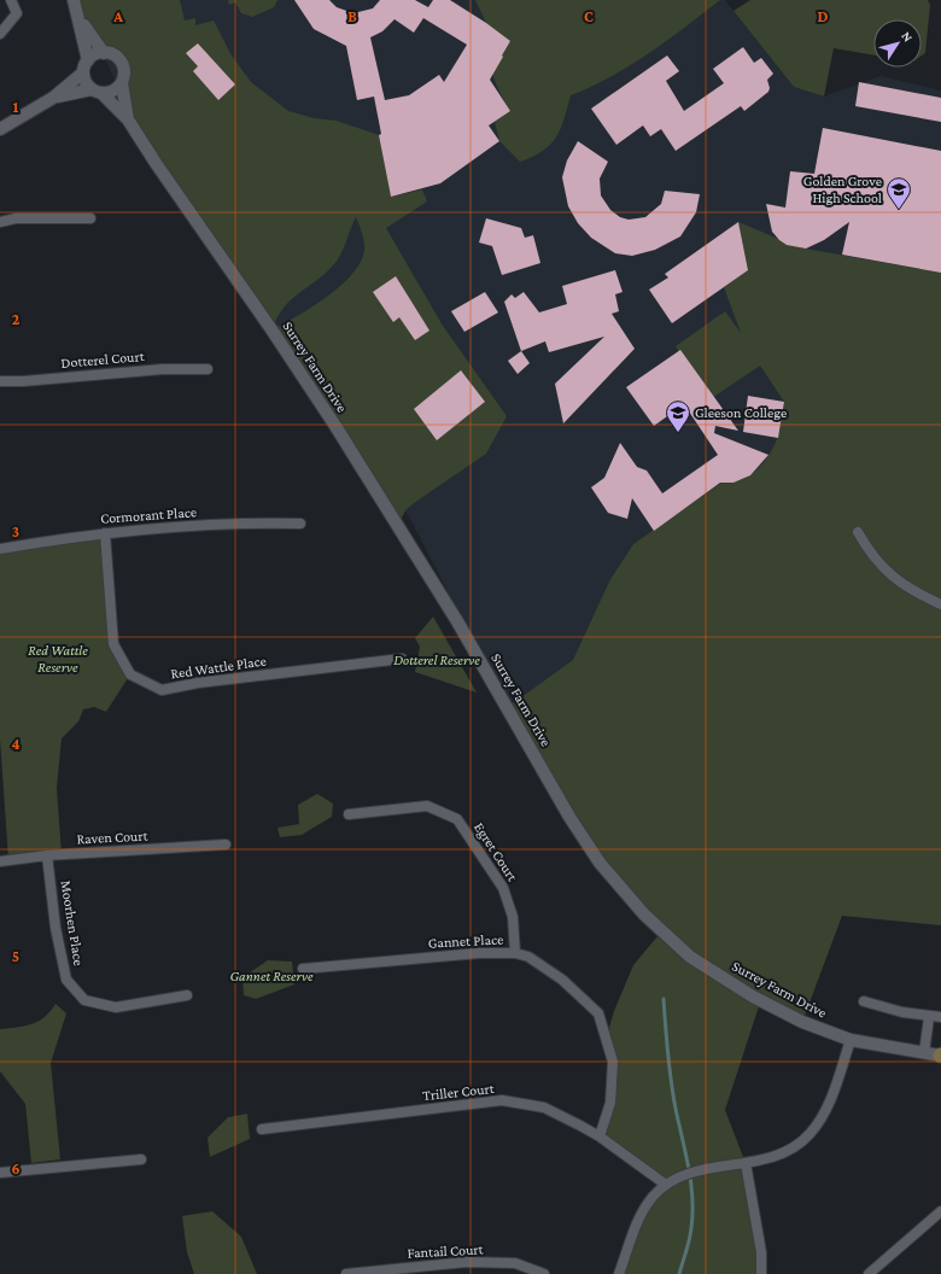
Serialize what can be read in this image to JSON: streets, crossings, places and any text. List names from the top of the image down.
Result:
{
  "streets": {
    "street": [
      "Dotterel Court",
      "Surrey Farm Drive",
      "Cormorant Place",
      "Red Wattle Place",
      "Raven Court",
      "Egret Court",
      "Moorhen Place",
      "Gannet Place",
      "Triller Court",
      "Fantail Court"
    ]
  },
  "crossings": [
    ["Cormorant Place", "Red Wattle Place"],
    ["Raven Court", "Moorhen Place"],
    ["Egret Court", "Gannet Place"],
    ["Gannet Place", "Triller Court"]
  ],
  "parks": ["Red Wattle Reserve", "Dotterel Reserve", "Gannet Reserve"],
  "places": {
    "school or university": ["Golden Grove High School", "Gleeson College"]
  },
  "north": "top right",
  "grid": {
    "columns": [
      "A",
      "B",
      "C",
      "D"
    ],
    "rows": [
      "1",
      "2",
      "3",
      "4",
      "5",
      "6"
    ]
  }
}
